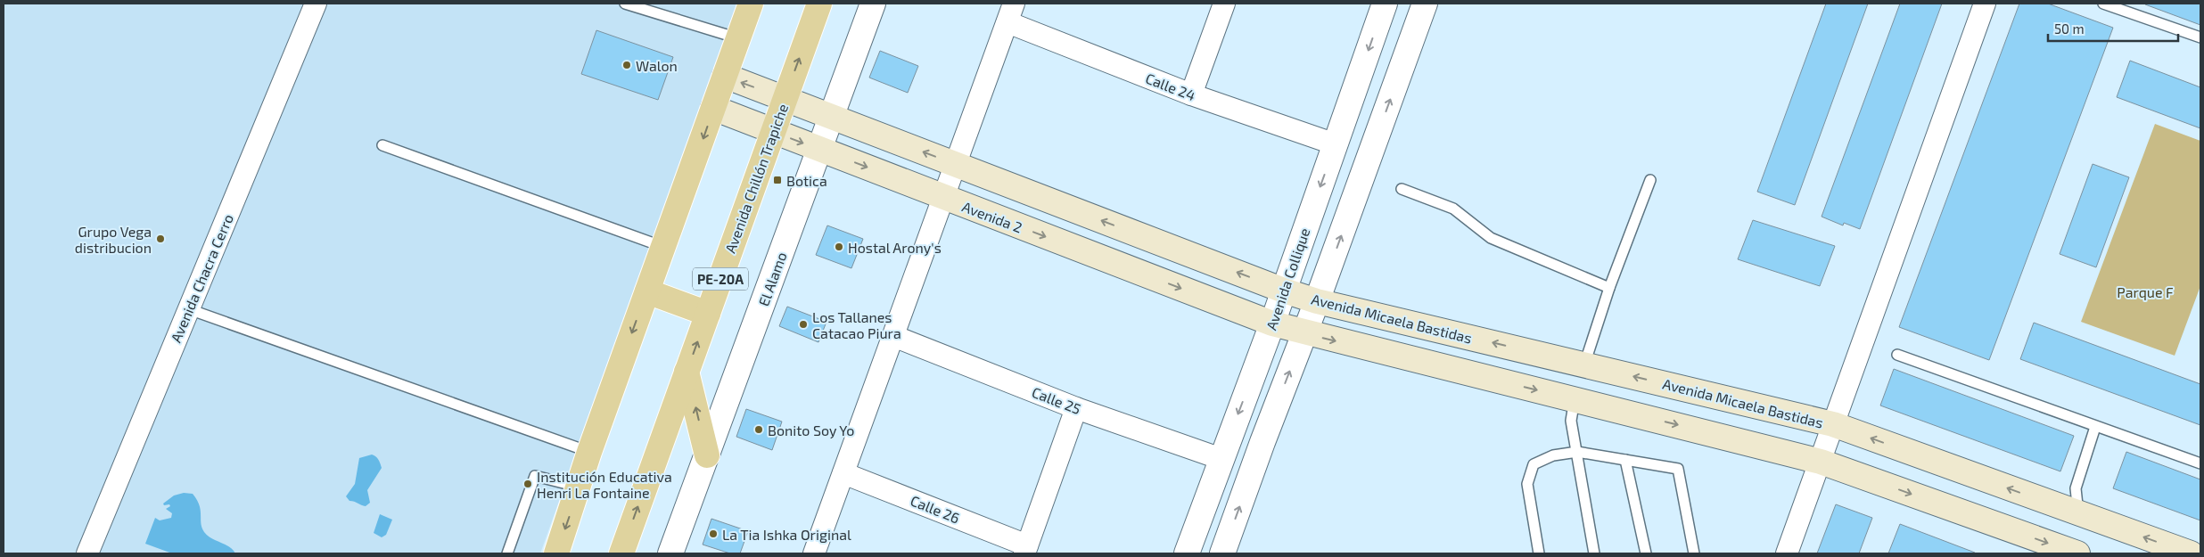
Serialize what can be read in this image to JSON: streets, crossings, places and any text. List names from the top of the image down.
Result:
{
  "streets": {
    "main road": [
      "Avenida Chillón Trapiche",
      "Avenida 2",
      "PE-20A",
      "Avenida Micaela Bastidas"
    ],
    "street": [
      "Calle 24",
      "Avenida Chacra Cerro",
      "El Alamo",
      "Avenida Collique",
      "Calle 25",
      "Calle 26"
    ]
  },
  "crossings": [
    ["Calle 24", "Avenida Collique"],
    ["Avenida Chillón Trapiche", "Avenida 2"],
    ["Avenida 2", "El Alamo"],
    ["Avenida 2", "Avenida Collique"],
    ["Avenida Collique", "Avenida Micaela Bastidas"],
    ["Avenida Collique", "Calle 25"]
  ],
  "parks": ["Parque F"],
  "places": {
    "other": [
      "Walon",
      "Grupo Vega distribucion",
      "Hostal Arony's",
      "Los Tallanes Catacao Piura",
      "Bonito Soy Yo",
      "Institución Educativa Henri La Fontaine",
      "La Tia Ishka Original"
    ],
    "transit": ["Botica"]
  },
  "scale_bar": "50 m"
}
